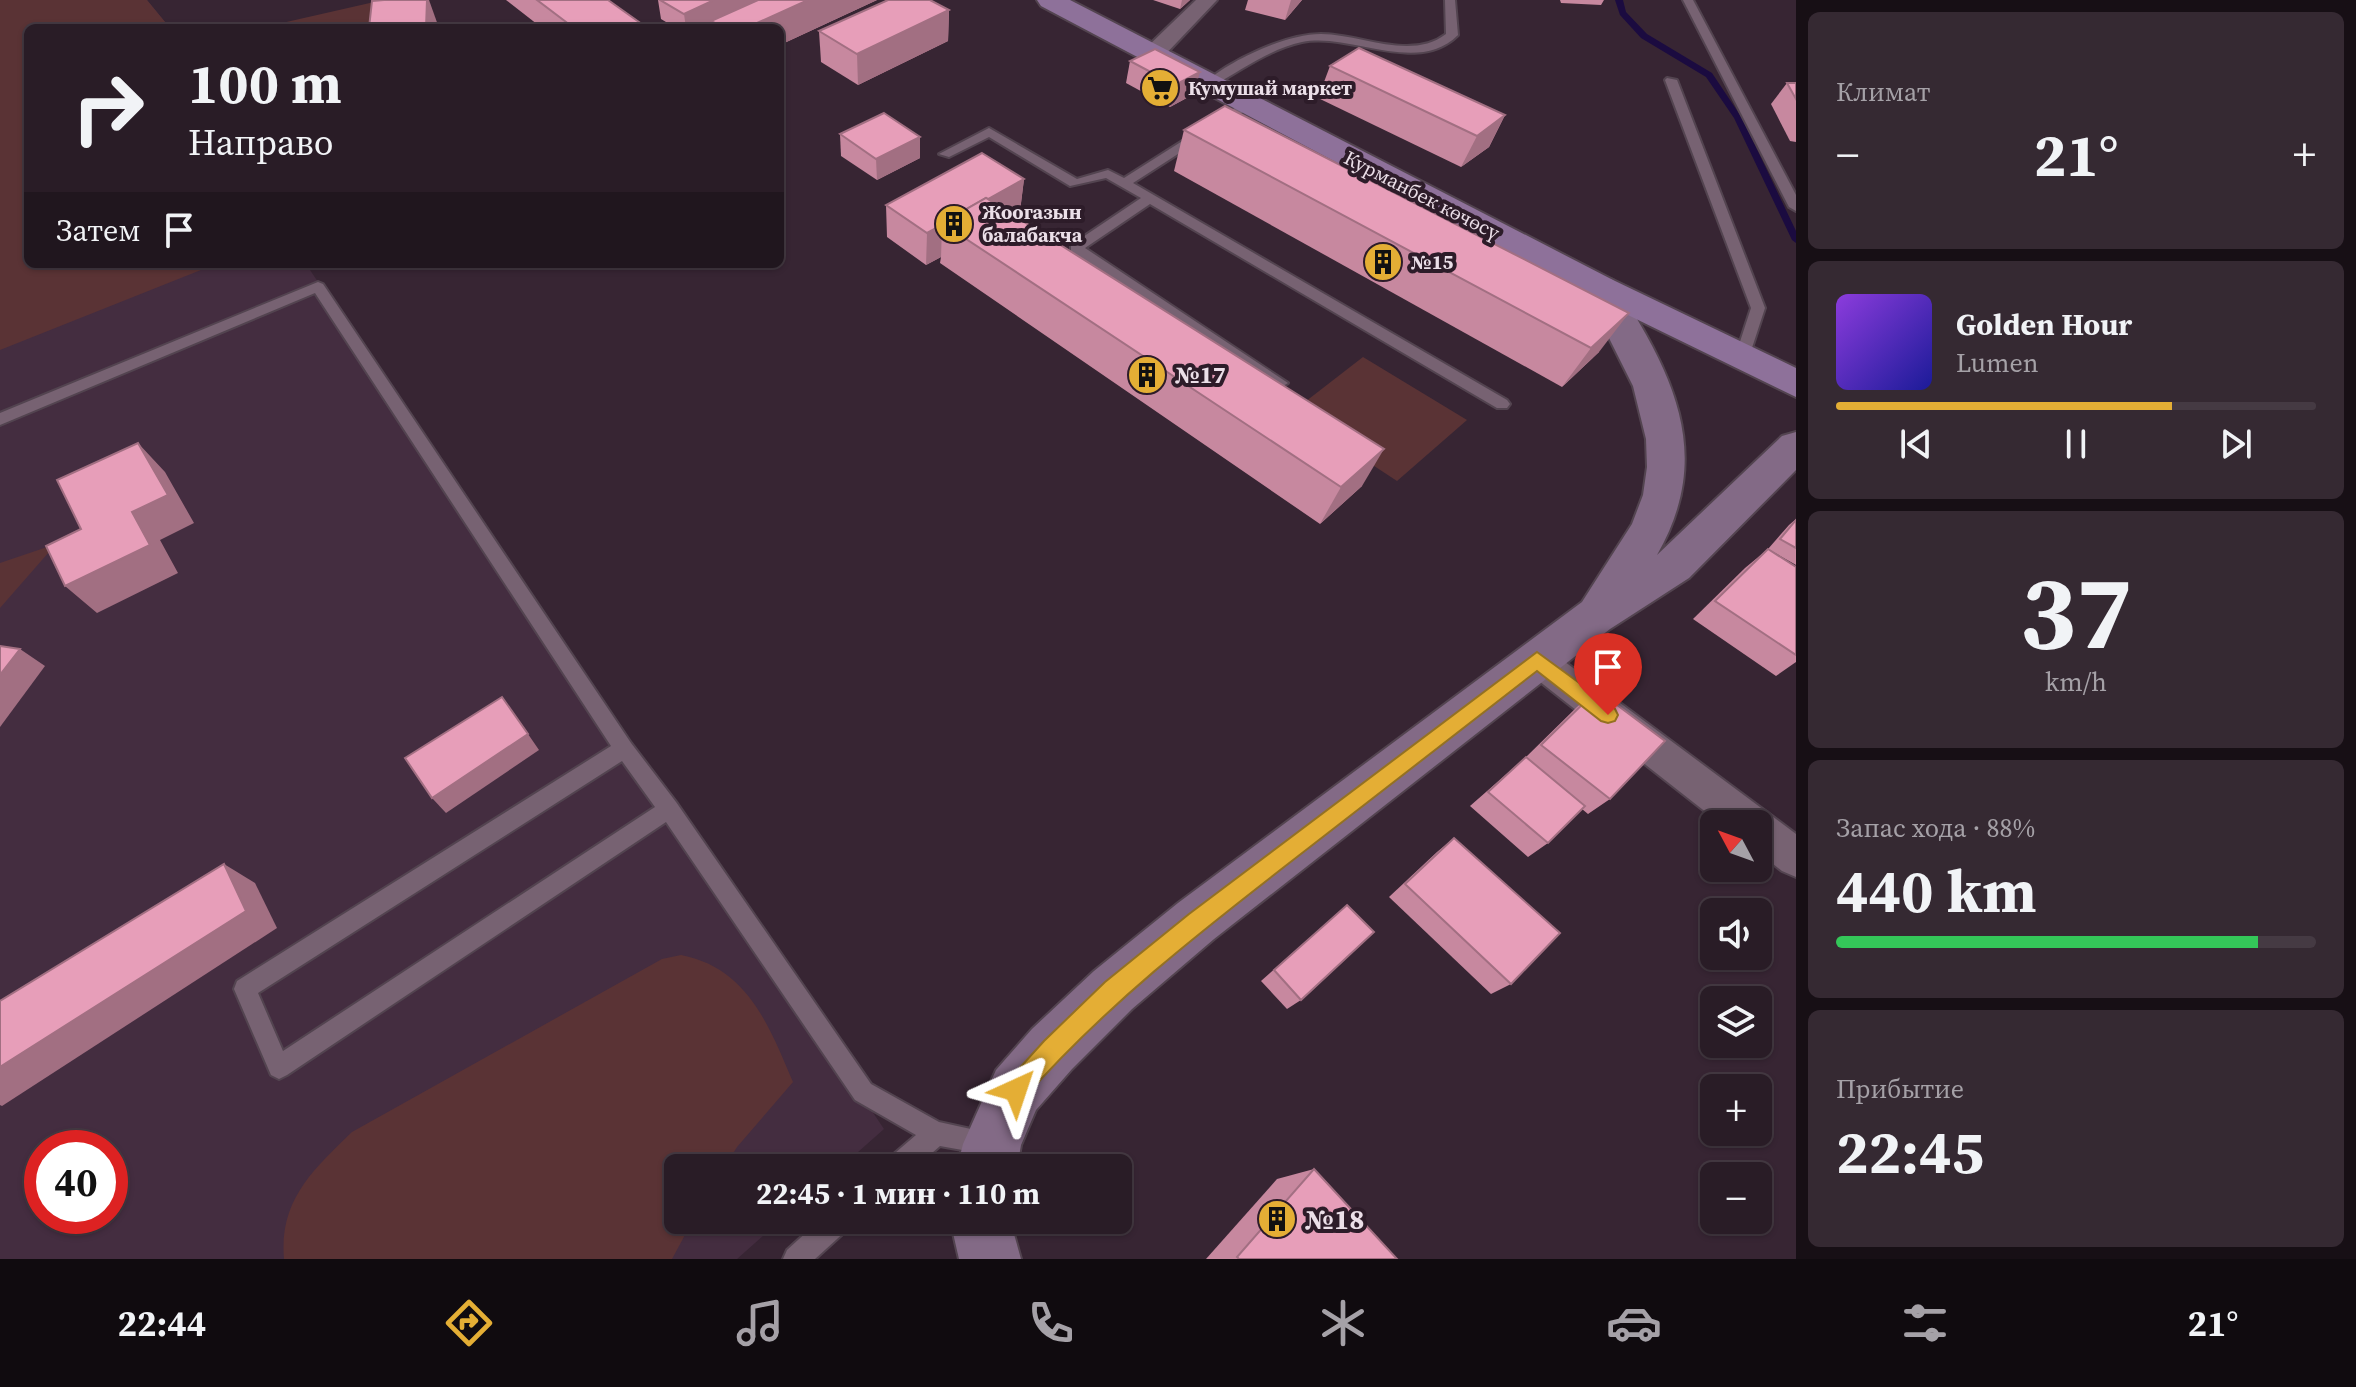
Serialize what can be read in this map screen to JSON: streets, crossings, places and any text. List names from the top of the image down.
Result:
{
  "streets": {
    "main road": ["Курманбек көчөсү"]
  },
  "places": {
    "supermarket": ["Кумушай маркет"],
    "building": [
      "Жоогазын балабакча",
      "№15",
      "№17",
      "№18"
    ]
  },
  "north": "top left",
  "page": {
    "tile": [
      "Климат",
      ["37", "km/h"],
      ["Запас хода · 88%", "440 km"],
      ["Прибытие", "22:45"]
    ],
    "turn": ["100 m", "Направо"],
    "heat": ["−", "21°", "+"],
    "then": "Затем",
    "song": ["Golden Hour", "Lumen"],
    "map_buttons": ["+", "−"],
    "limit": "40",
    "trip": "22:45 · 1 мин · 110 m",
    "tabs": ["22:44", "21°"]
  }
}
